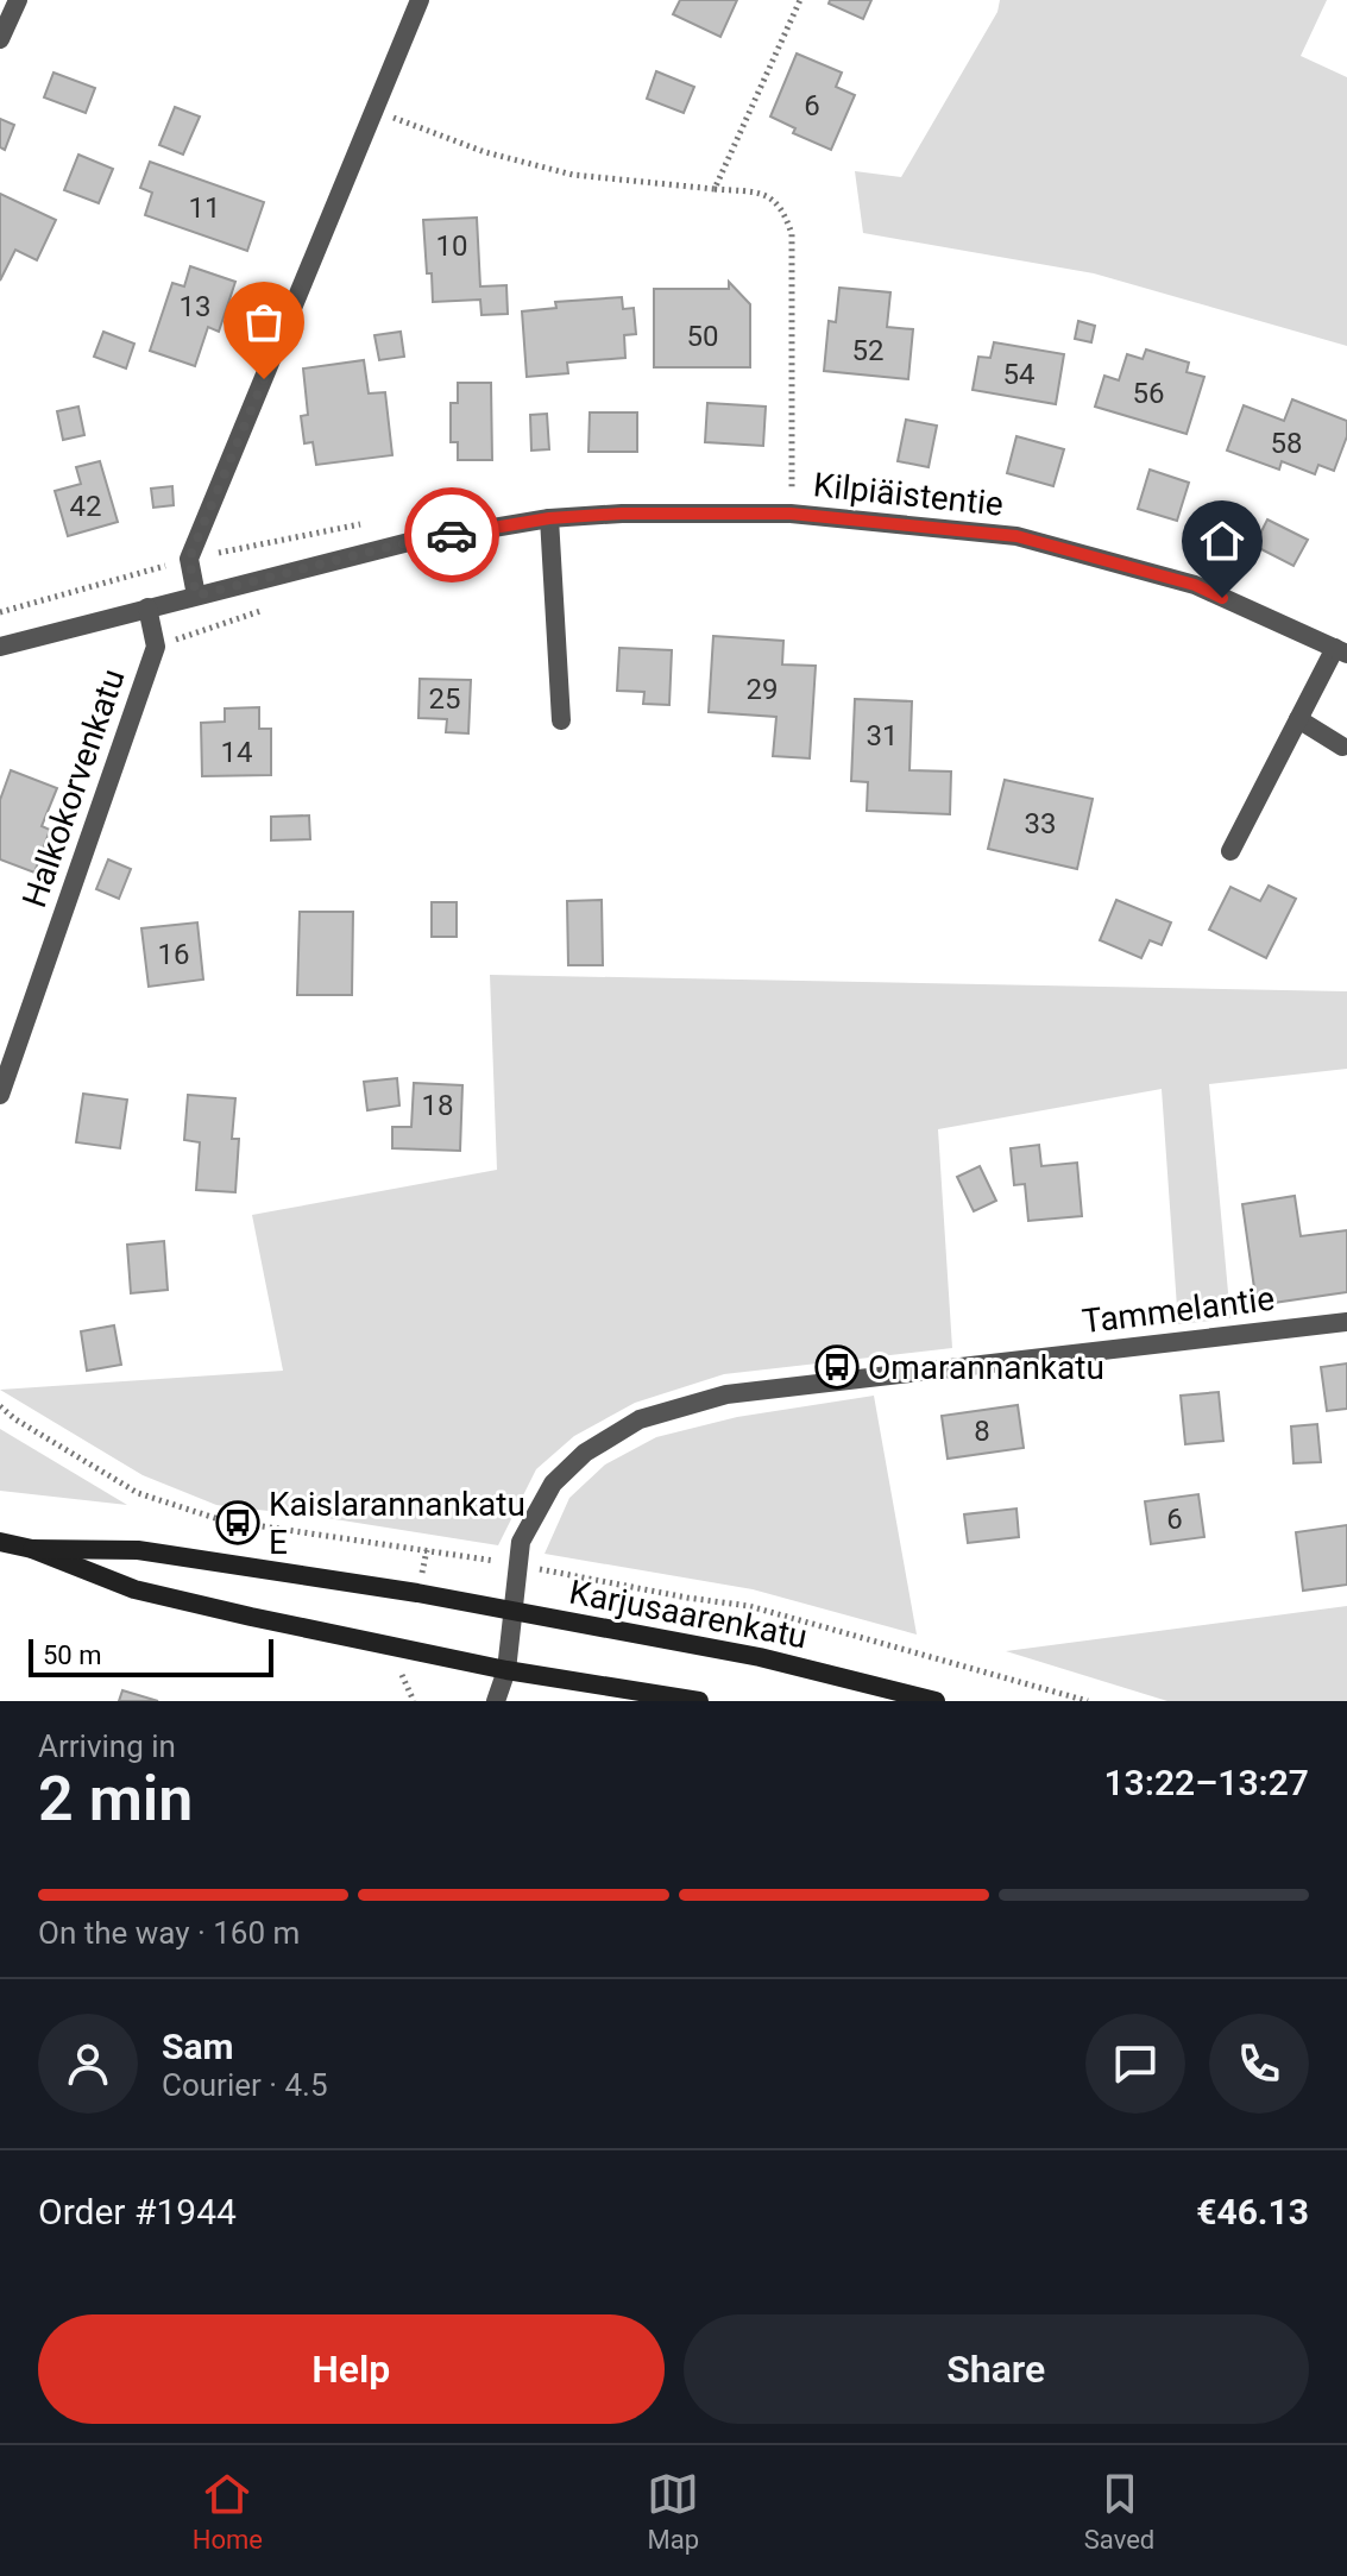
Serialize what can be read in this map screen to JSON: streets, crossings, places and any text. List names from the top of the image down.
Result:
{
  "streets": {
    "street": [
      "Kilpiäistentie",
      "Halkokorvenkatu",
      "Tammelantie",
      "Karjusaarenkatu"
    ]
  },
  "crossings": [
    ["Kilpiäistentie", "Halkokorvenkatu"],
    ["Tammelantie", "Karjusaarenkatu"]
  ],
  "places": {
    "bus stop": ["Omarannankatu", "Kaislarannankatu E"]
  },
  "house_numbers": [
    "6",
    "11",
    "10",
    "13",
    "50",
    "52",
    "54",
    "56",
    "58",
    "42",
    "29",
    "25",
    "31",
    "14",
    "33",
    "16",
    "18",
    "8",
    "6"
  ],
  "scale_bar": "50 m",
  "page": {
    "scale": "50 m",
    "heading": ["2 min", "Arriving in", "13:22–13:27"],
    "panel": [
      "Sam",
      "Courier · 4.5",
      "Order #1944",
      "€46.13"
    ],
    "bar": "On the way · 160 m",
    "buttons": ["Help", "Share"],
    "tabs": ["Home", "Map", "Saved"]
  }
}
